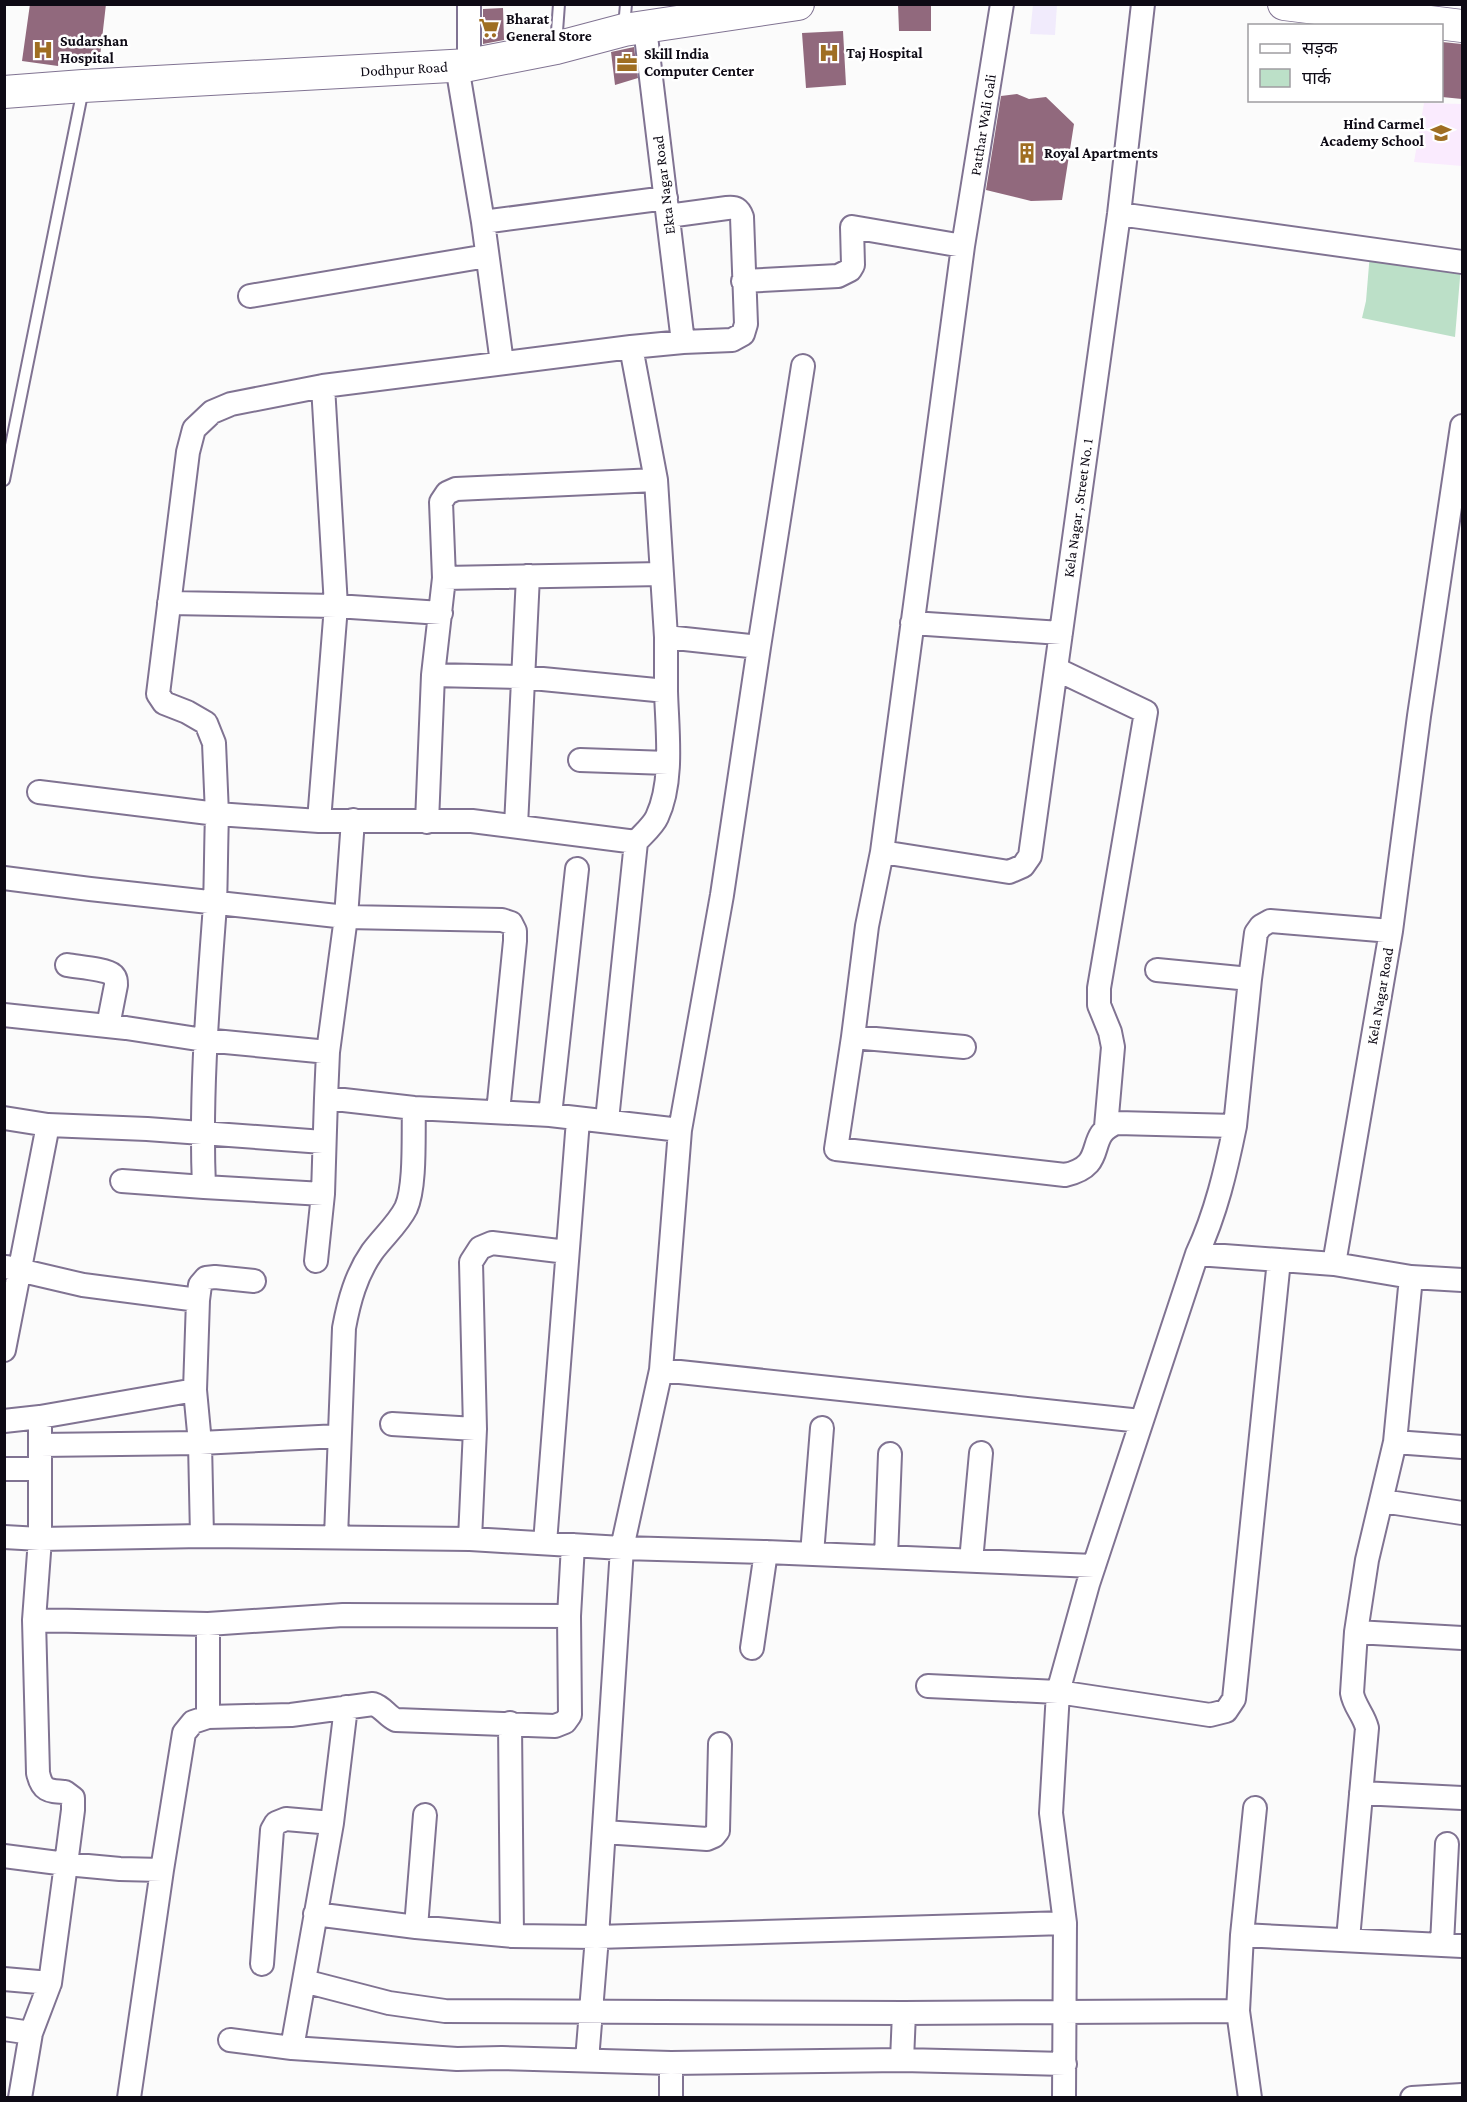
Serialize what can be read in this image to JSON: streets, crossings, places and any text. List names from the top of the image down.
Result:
{
  "streets": {
    "street": [
      "Dodhpur Road",
      "Patthar Wali Gali",
      "Ekta Nagar Road",
      "Kela Nagar , Street No. 1",
      "Kela Nagar Road"
    ]
  },
  "crossings": [
    ["Dodhpur Road", "Ekta Nagar Road"],
    ["Patthar Wali Gali", "Kela Nagar , Street No. 1"]
  ],
  "places": {
    "supermarket": ["Bharat General Store"],
    "hospital": ["Sudarshan Hospital", "Taj Hospital"],
    "office": ["Skill India Computer Center"],
    "school or university": ["Hind Carmel Academy School"],
    "building": ["Royal Apartments"]
  },
  "legend": ["सड़क", "पार्क"]
}
